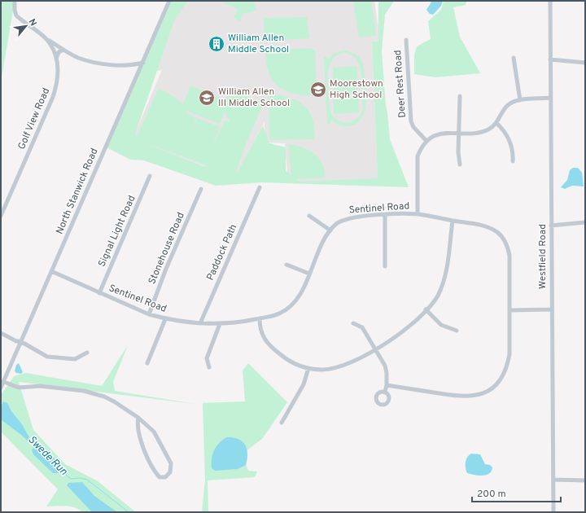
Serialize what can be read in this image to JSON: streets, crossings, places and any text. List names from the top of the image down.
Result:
{
  "streets": {
    "street": [
      "Deer Rest Road",
      "Golf View Road",
      "North Stanwick Road",
      "Sentinel Road",
      "Signal Light Road",
      "Stonehouse Road",
      "Paddock Path",
      "Westfield Road"
    ]
  },
  "crossings": [
    ["North Stanwick Road", "Sentinel Road"],
    ["Sentinel Road", "Signal Light Road"],
    ["Sentinel Road", "Stonehouse Road"],
    ["Sentinel Road", "Paddock Path"]
  ],
  "water": ["Swede Run"],
  "places": {
    "building": ["William Allen Middle School"],
    "school or university": ["Moorestown High School", "William Allen III Middle School"]
  },
  "scale_bar": "200 m",
  "north": "top right"
}
